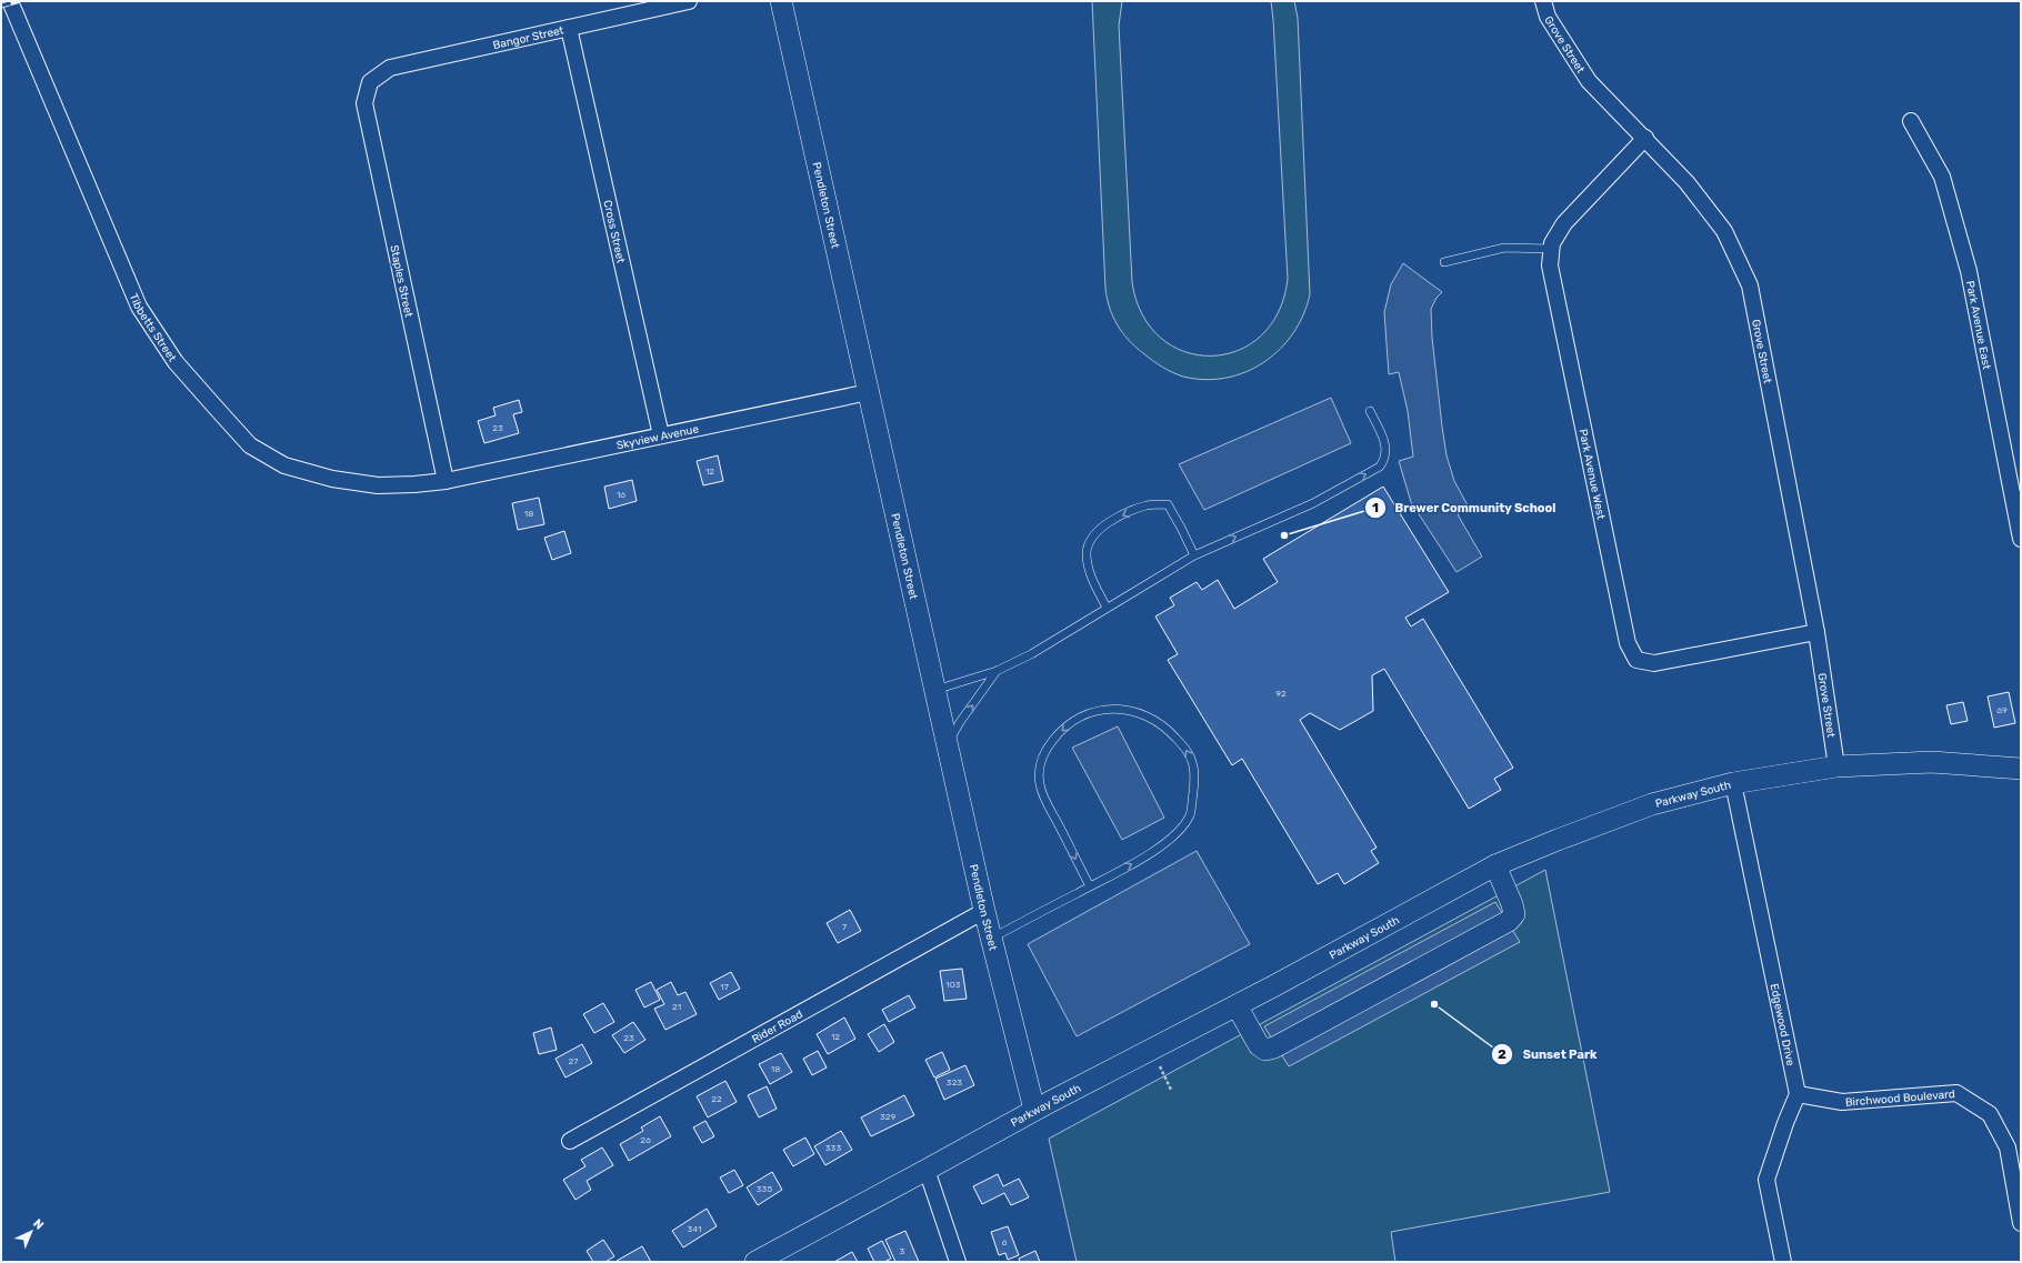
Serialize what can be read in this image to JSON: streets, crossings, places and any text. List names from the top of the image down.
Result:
{
  "streets": {
    "street": [
      "Bangor Street",
      "Grove Street",
      "Pendleton Street",
      "Cross Street",
      "Staples Street",
      "Park Avenue East",
      "Tibbetts Street",
      "Skyview Avenue",
      "Park Avenue West",
      "Parkway South",
      "Edgewood Drive",
      "Rider Road",
      "Birchwood Boulevard"
    ]
  },
  "crossings": [
    ["Bangor Street", "Cross Street"],
    ["Bangor Street", "Staples Street"],
    ["Grove Street", "Park Avenue West"],
    ["Grove Street", "Parkway South"],
    ["Pendleton Street", "Skyview Avenue"],
    ["Pendleton Street", "Parkway South"],
    ["Pendleton Street", "Rider Road"],
    ["Cross Street", "Skyview Avenue"],
    ["Staples Street", "Tibbetts Street"],
    ["Staples Street", "Skyview Avenue"],
    ["Tibbetts Street", "Skyview Avenue"],
    ["Parkway South", "Edgewood Drive"],
    ["Edgewood Drive", "Birchwood Boulevard"]
  ],
  "places": ["Brewer Community School", "Sunset Park"],
  "house_numbers": [
    "23",
    "12",
    "16",
    "18",
    "92",
    "69",
    "7",
    "103",
    "17",
    "21",
    "12",
    "23",
    "27",
    "18",
    "323",
    "22",
    "329",
    "26",
    "333",
    "335",
    "341",
    "6",
    "3"
  ],
  "north": "top right"
}
